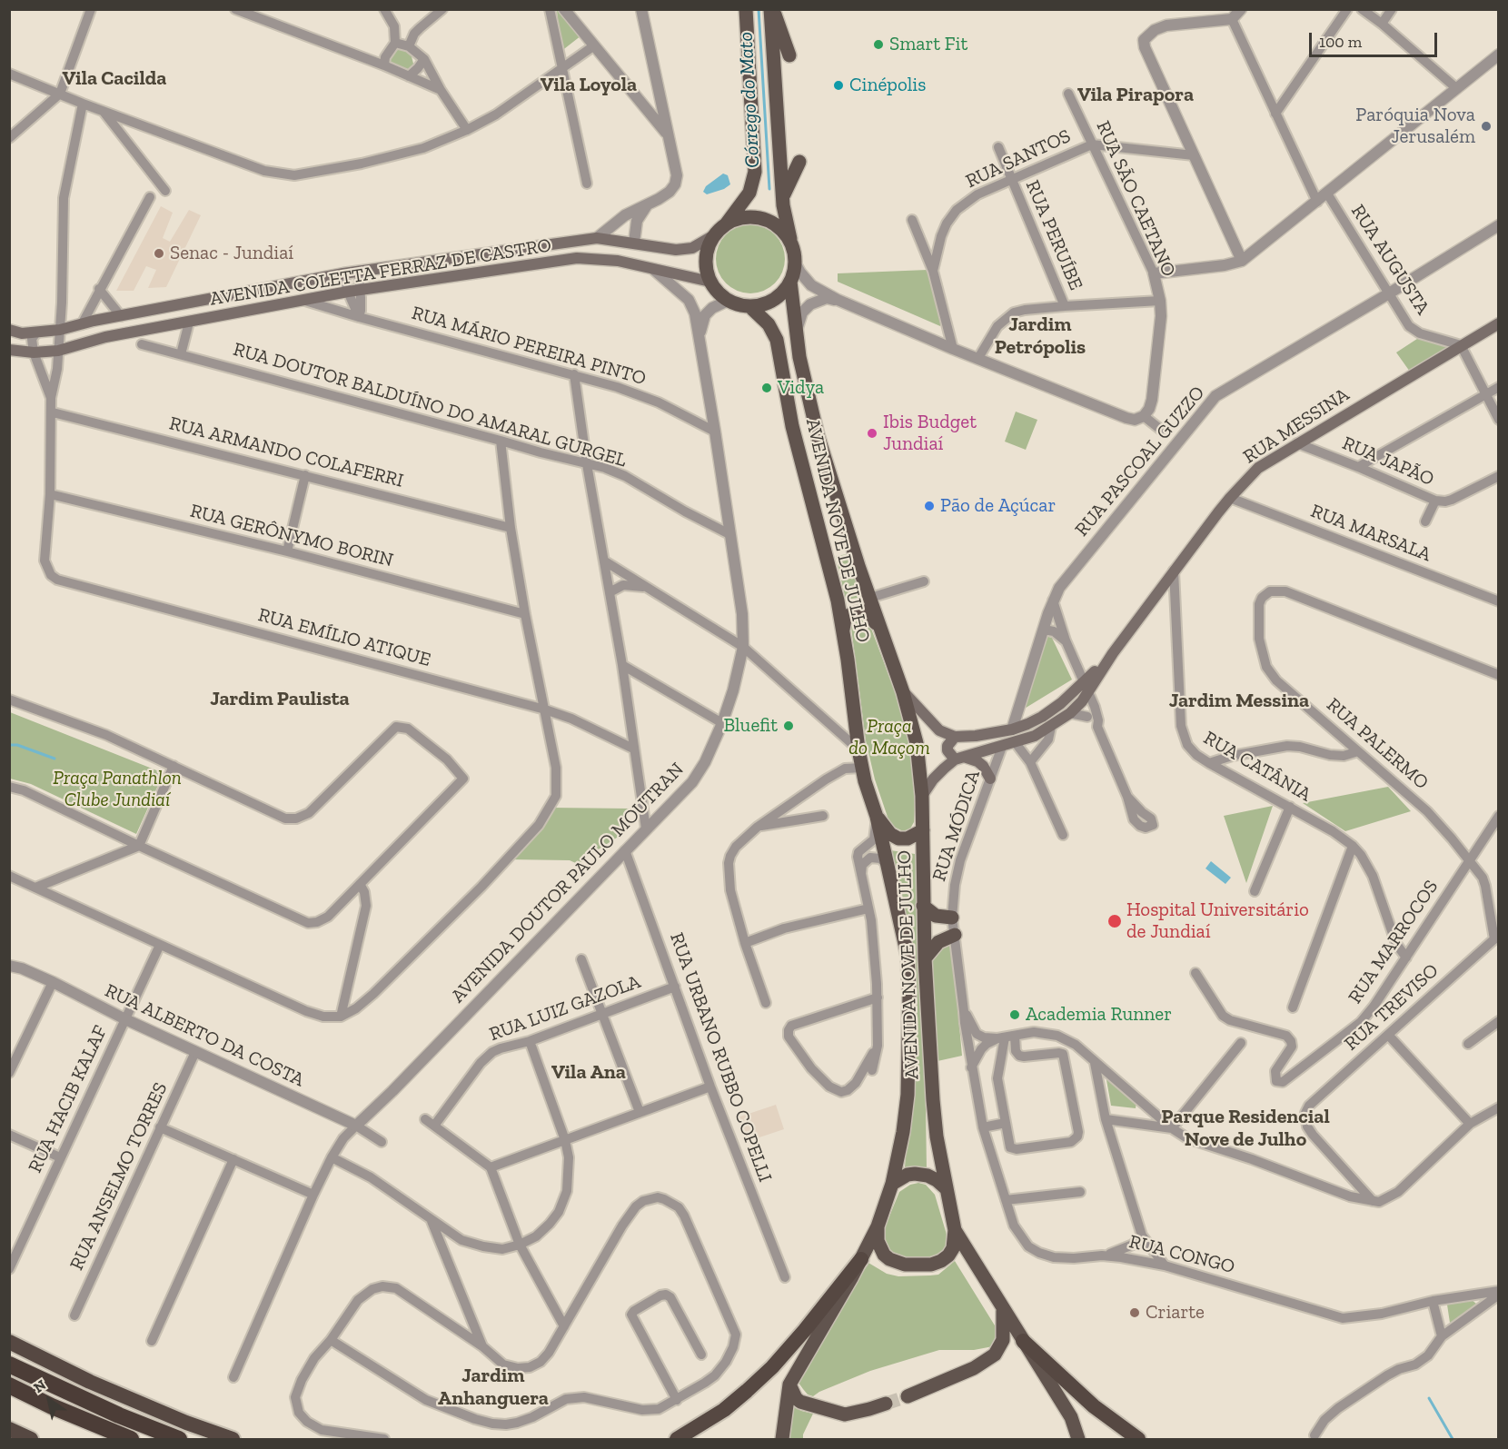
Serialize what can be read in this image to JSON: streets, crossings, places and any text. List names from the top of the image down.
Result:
{
  "streets": {
    "main road": ["AVENIDA COLETTA FERRAZ DE CASTRO", "RUA MESSINA", "AVENIDA NOVE DE JULHO"],
    "street": [
      "RUA SANTOS",
      "RUA SÃO CAETANO",
      "RUA PERUÍBE",
      "RUA AUGUSTA",
      "RUA MÁRIO PEREIRA PINTO",
      "RUA DOUTOR BALDUÍNO DO AMARAL GURGEL",
      "RUA ARMANDO COLAFERRI",
      "RUA PASCOAL GUZZO",
      "RUA JAPÃO",
      "RUA MARSALA",
      "RUA GERÔNYMO BORIN",
      "RUA EMÍLIO ATIQUE",
      "RUA PALERMO",
      "RUA CATÂNIA",
      "RUA MÓDICA",
      "AVENIDA DOUTOR PAULO MOUTRAN",
      "RUA MARROCOS",
      "RUA TREVISO",
      "RUA LUIZ GAZOLA",
      "RUA ALBERTO DA COSTA",
      "RUA URBANO RUBBO COPELLI",
      "RUA HACIB KALAF",
      "RUA ANSELMO TORRES",
      "RUA CONGO"
    ]
  },
  "crossings": [
    ["RUA SANTOS", "RUA SÃO CAETANO"],
    ["RUA SANTOS", "RUA PERUÍBE"],
    ["RUA AUGUSTA", "RUA MESSINA"],
    ["RUA AUGUSTA", "RUA PASCOAL GUZZO"],
    ["AVENIDA COLETTA FERRAZ DE CASTRO", "RUA MÁRIO PEREIRA PINTO"],
    ["AVENIDA COLETTA FERRAZ DE CASTRO", "AVENIDA NOVE DE JULHO"],
    ["AVENIDA COLETTA FERRAZ DE CASTRO", "AVENIDA DOUTOR PAULO MOUTRAN"],
    ["RUA MÁRIO PEREIRA PINTO", "AVENIDA DOUTOR PAULO MOUTRAN"],
    ["RUA DOUTOR BALDUÍNO DO AMARAL GURGEL", "AVENIDA DOUTOR PAULO MOUTRAN"],
    ["RUA MESSINA", "RUA PASCOAL GUZZO"],
    ["RUA MESSINA", "RUA JAPÃO"],
    ["RUA MESSINA", "AVENIDA NOVE DE JULHO"],
    ["RUA MESSINA", "RUA MARSALA"],
    ["RUA MESSINA", "RUA CATÂNIA"],
    ["RUA MESSINA", "RUA MÓDICA"],
    ["RUA GERÔNYMO BORIN", "RUA EMÍLIO ATIQUE"],
    ["RUA PALERMO", "RUA MARROCOS"],
    ["RUA PALERMO", "RUA TREVISO"],
    ["RUA CATÂNIA", "RUA MARROCOS"],
    ["RUA MÓDICA", "RUA CONGO"],
    ["AVENIDA DOUTOR PAULO MOUTRAN", "RUA ALBERTO DA COSTA"],
    ["AVENIDA DOUTOR PAULO MOUTRAN", "RUA URBANO RUBBO COPELLI"],
    ["RUA LUIZ GAZOLA", "RUA URBANO RUBBO COPELLI"],
    ["RUA ALBERTO DA COSTA", "RUA HACIB KALAF"],
    ["RUA ALBERTO DA COSTA", "RUA ANSELMO TORRES"]
  ],
  "districts": [
    "Vila Cacilda",
    "Vila Loyola",
    "Vila Pirapora",
    "Jardim Petrópolis",
    "Jardim Paulista",
    "Jardim Messina",
    "Vila Ana",
    "Parque Residencial Nove de Julho",
    "Jardim Anhanguera"
  ],
  "water": ["Córrego do Mato"],
  "parks": ["Praça do Maçom", "Praça Panathlon Clube Jundiaí"],
  "places": [
    "Smart Fit",
    "Cinépolis",
    "Paróquia Nova Jerusalém",
    "Senac - Jundiaí",
    "Vidya",
    "Ibis Budget Jundiaí",
    "Pão de Açúcar",
    "Bluefit",
    "Hospital Universitário de Jundiaí",
    "Academia Runner",
    "Criarte"
  ],
  "scale_bar": "100 m",
  "north": "top left"
}
